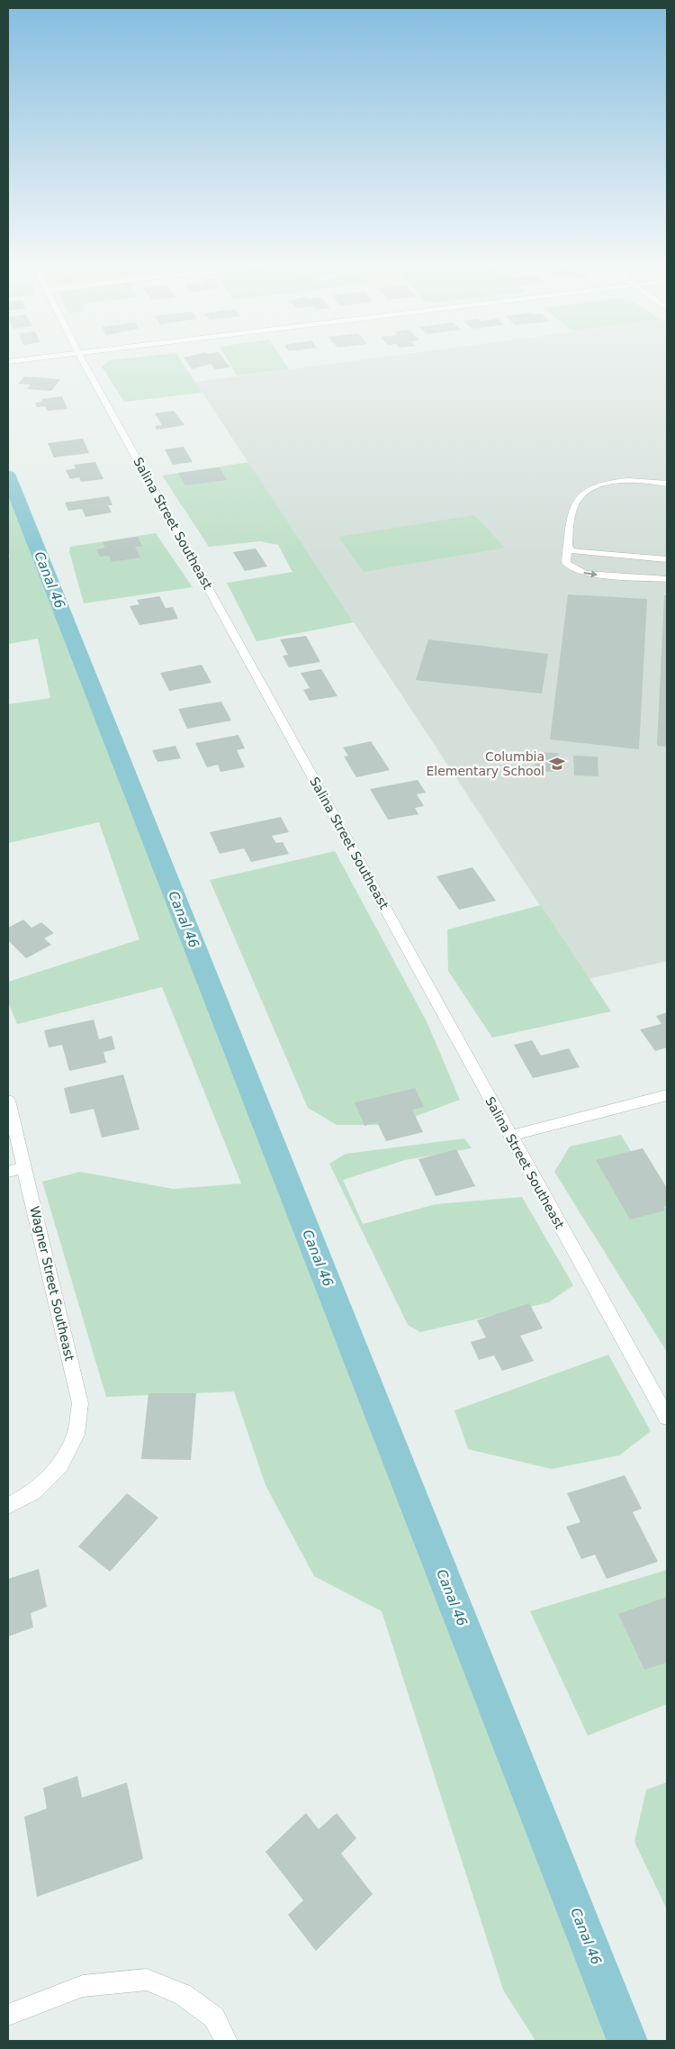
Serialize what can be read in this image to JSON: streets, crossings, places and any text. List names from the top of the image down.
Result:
{
  "streets": {
    "street": ["Salina Street Southeast", "Wagner Street Southeast"]
  },
  "water": ["Canal 46"],
  "places": {
    "school or university": ["Columbia Elementary School"]
  }
}
